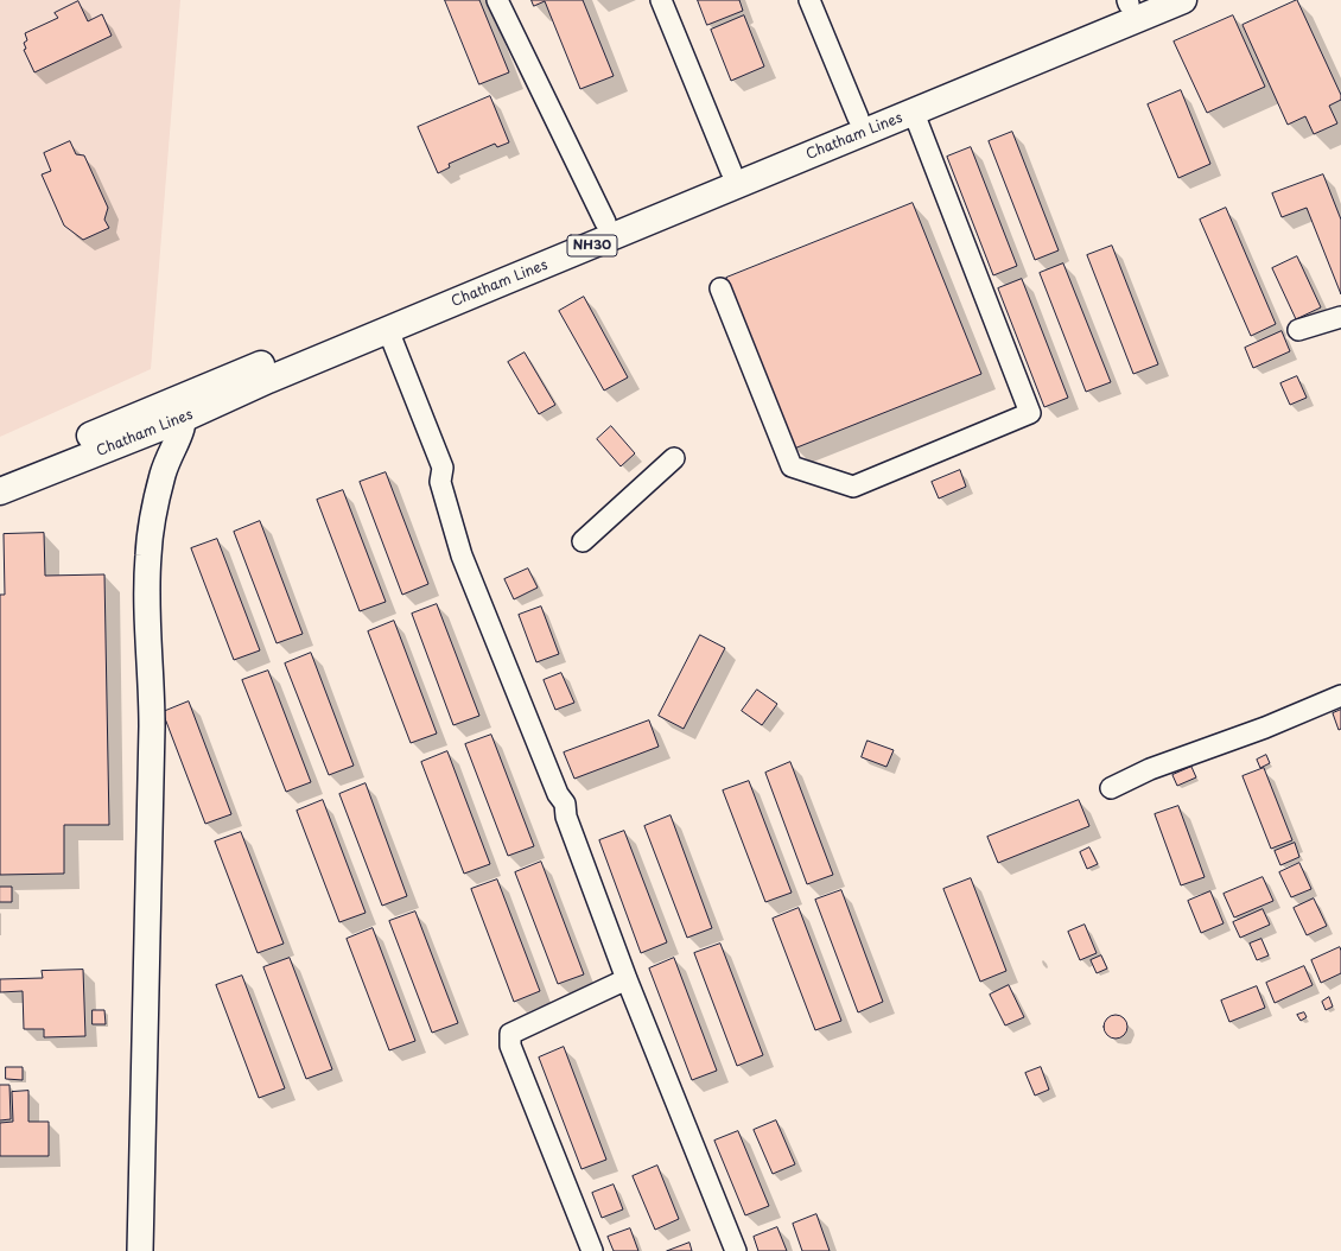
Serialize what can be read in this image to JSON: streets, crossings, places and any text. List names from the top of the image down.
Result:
{
  "streets": {
    "highway": ["Chatham Lines", "NH30"]
  }
}
